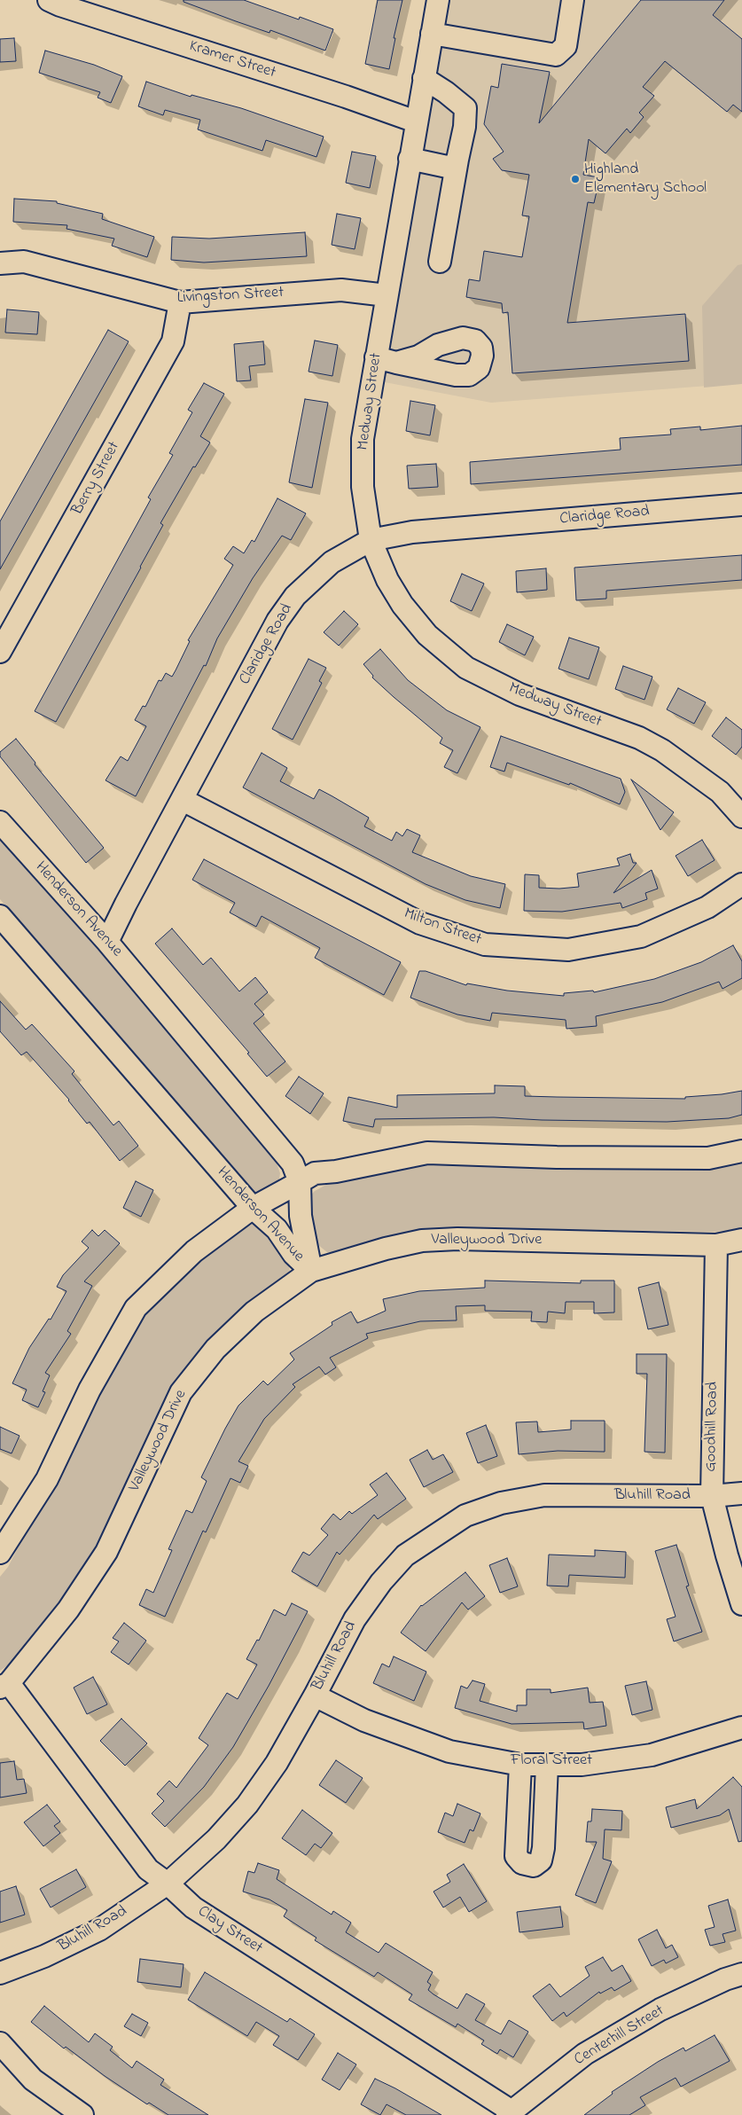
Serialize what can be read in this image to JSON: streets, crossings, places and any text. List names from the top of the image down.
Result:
{
  "streets": {
    "street": [
      "Kramer Street",
      "Livingston Street",
      "Medway Street",
      "Berry Street",
      "Claridge Road",
      "Henderson Avenue",
      "Milton Street",
      "Valleywood Drive",
      "Goodhill Road",
      "Bluhill Road",
      "Floral Street",
      "Clay Street",
      "Centerhill Street"
    ]
  },
  "crossings": [
    ["Kramer Street", "Medway Street"],
    ["Livingston Street", "Medway Street"],
    ["Livingston Street", "Berry Street"],
    ["Medway Street", "Claridge Road"],
    ["Claridge Road", "Henderson Avenue"],
    ["Claridge Road", "Milton Street"],
    ["Henderson Avenue", "Valleywood Drive"],
    ["Valleywood Drive", "Goodhill Road"],
    ["Valleywood Drive", "Clay Street"],
    ["Goodhill Road", "Bluhill Road"],
    ["Bluhill Road", "Floral Street"],
    ["Bluhill Road", "Clay Street"],
    ["Clay Street", "Centerhill Street"]
  ],
  "places": ["Highland Elementary School"]
}
